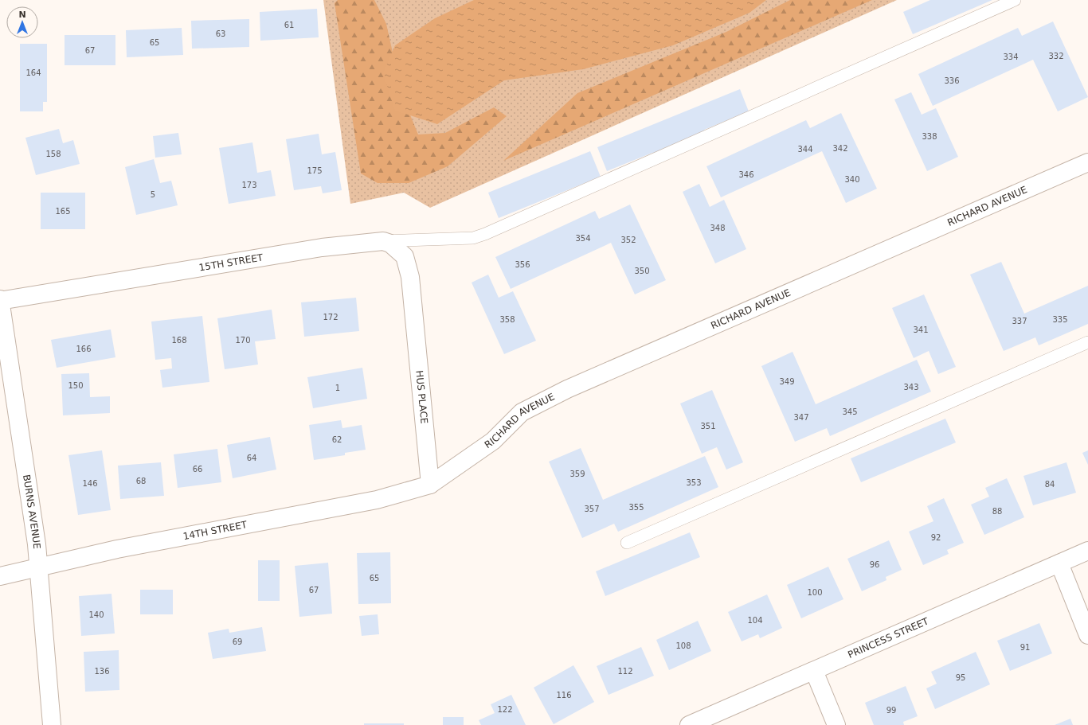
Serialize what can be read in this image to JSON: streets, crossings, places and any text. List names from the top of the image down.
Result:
{
  "streets": {
    "street": [
      "RICHARD AVENUE",
      "15TH STREET",
      "HUS PLACE",
      "BURNS AVENUE",
      "14TH STREET",
      "PRINCESS STREET"
    ]
  },
  "crossings": [
    ["RICHARD AVENUE", "HUS PLACE"],
    ["RICHARD AVENUE", "14TH STREET"],
    ["15TH STREET", "HUS PLACE"],
    ["15TH STREET", "BURNS AVENUE"],
    ["HUS PLACE", "14TH STREET"],
    ["BURNS AVENUE", "14TH STREET"]
  ],
  "house_numbers": [
    "61",
    "63",
    "65",
    "67",
    "332",
    "334",
    "164",
    "336",
    "338",
    "342",
    "344",
    "158",
    "175",
    "346",
    "340",
    "173",
    "5",
    "165",
    "348",
    "354",
    "352",
    "356",
    "350",
    "172",
    "358",
    "335",
    "337",
    "341",
    "168",
    "170",
    "166",
    "349",
    "150",
    "343",
    "1",
    "345",
    "347",
    "351",
    "62",
    "64",
    "66",
    "359",
    "68",
    "353",
    "146",
    "84",
    "355",
    "357",
    "88",
    "92",
    "96",
    "65",
    "67",
    "100",
    "140",
    "104",
    "69",
    "108",
    "91",
    "136",
    "112",
    "95",
    "116",
    "122",
    "99"
  ],
  "north": "top"
}
